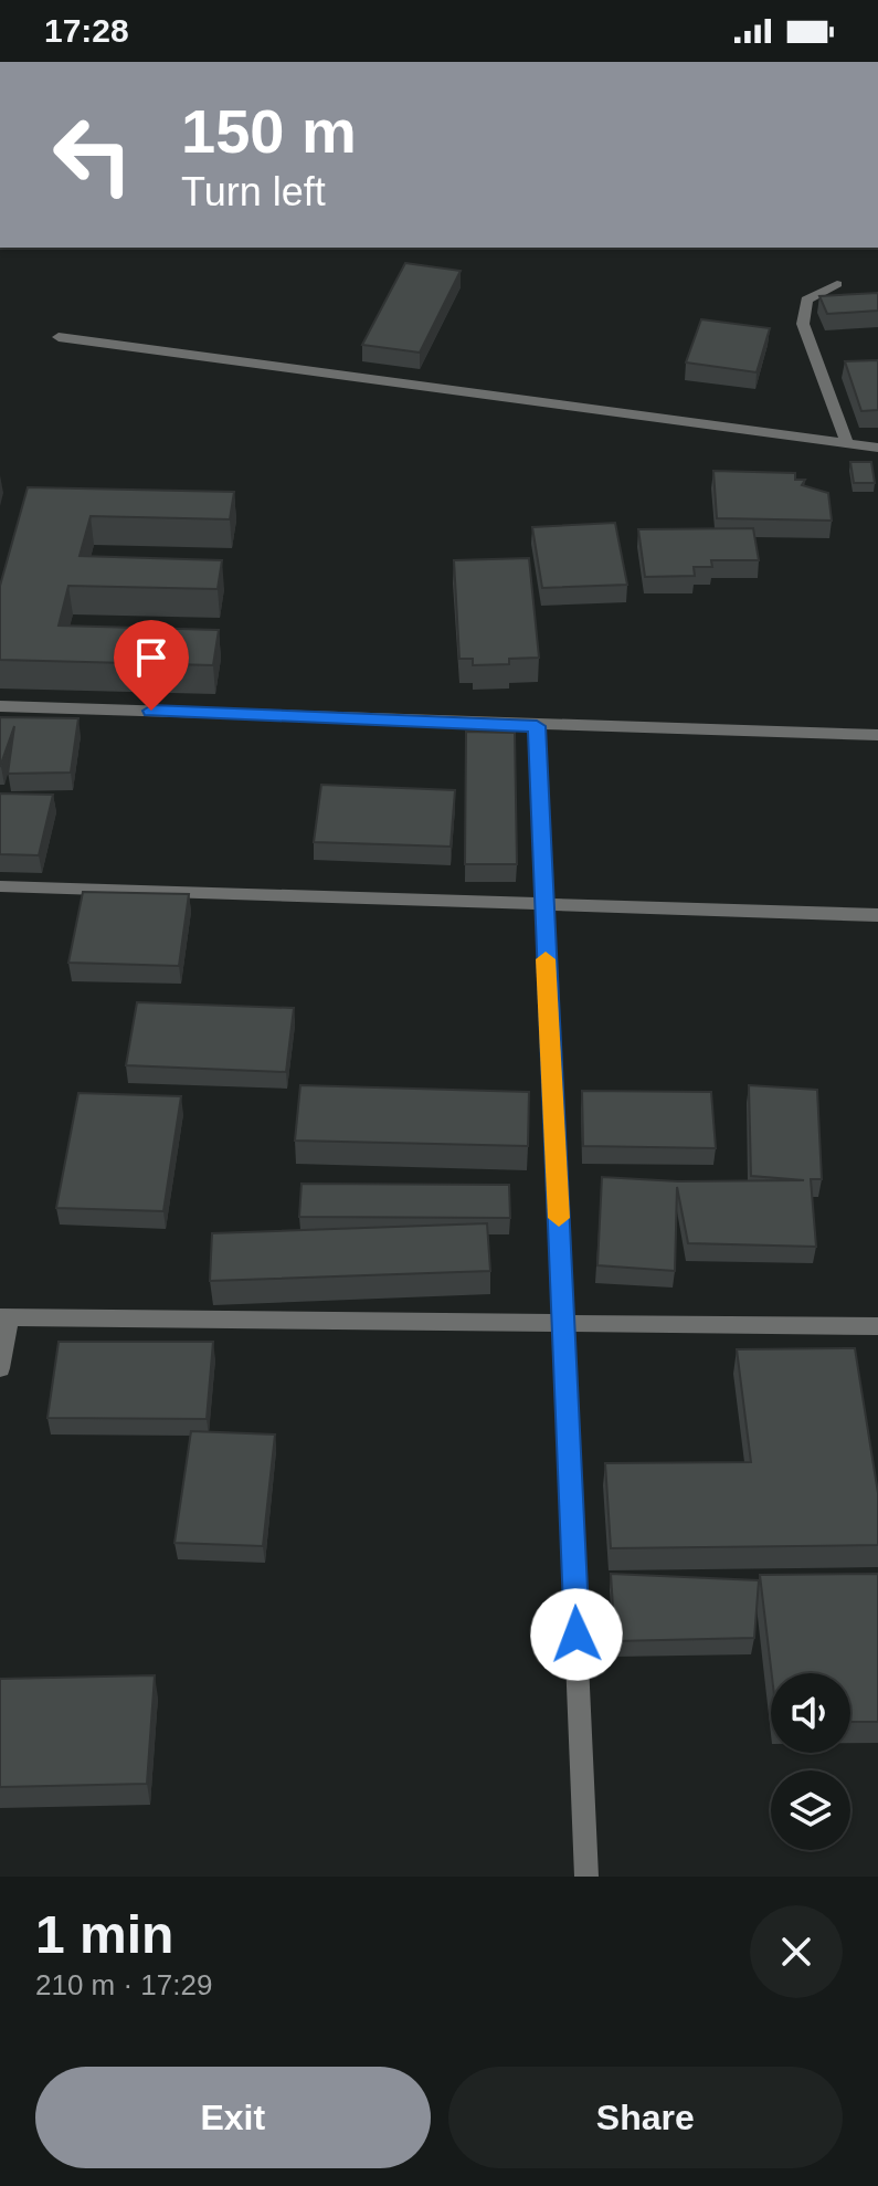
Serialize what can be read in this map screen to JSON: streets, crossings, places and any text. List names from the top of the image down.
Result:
{
  "page": {
    "status": "17:28",
    "turn": ["150 m", "Turn left"],
    "heading": ["1 min", "210 m · 17:29"],
    "buttons": ["Exit", "Share"]
  }
}
